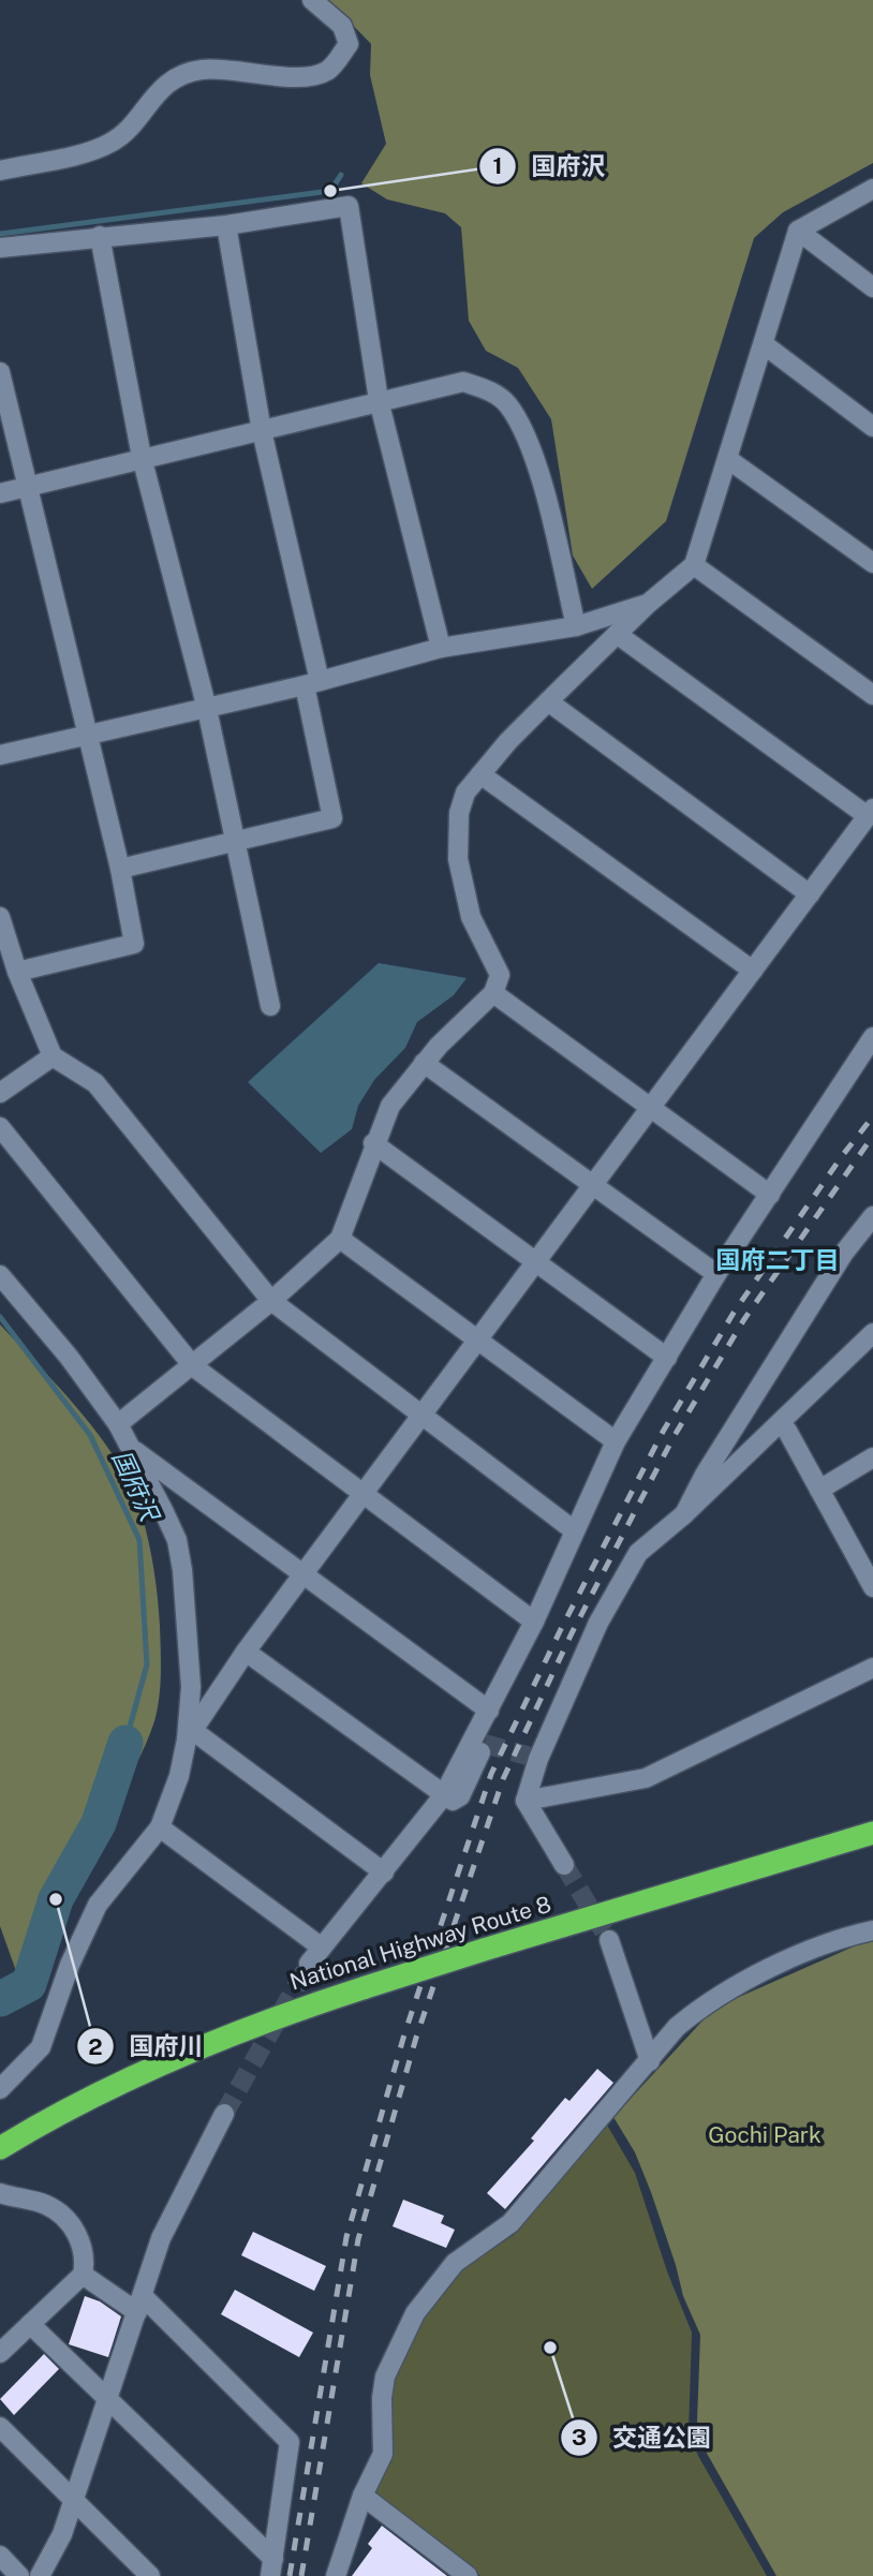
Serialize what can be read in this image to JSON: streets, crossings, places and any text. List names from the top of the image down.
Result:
{
  "streets": {
    "highway": ["National Highway Route 8"]
  },
  "districts": ["国府二丁目"],
  "water": ["国府沢"],
  "parks": ["Gochi Park"],
  "places": ["国府沢", "国府川", "交通公園"]
}
